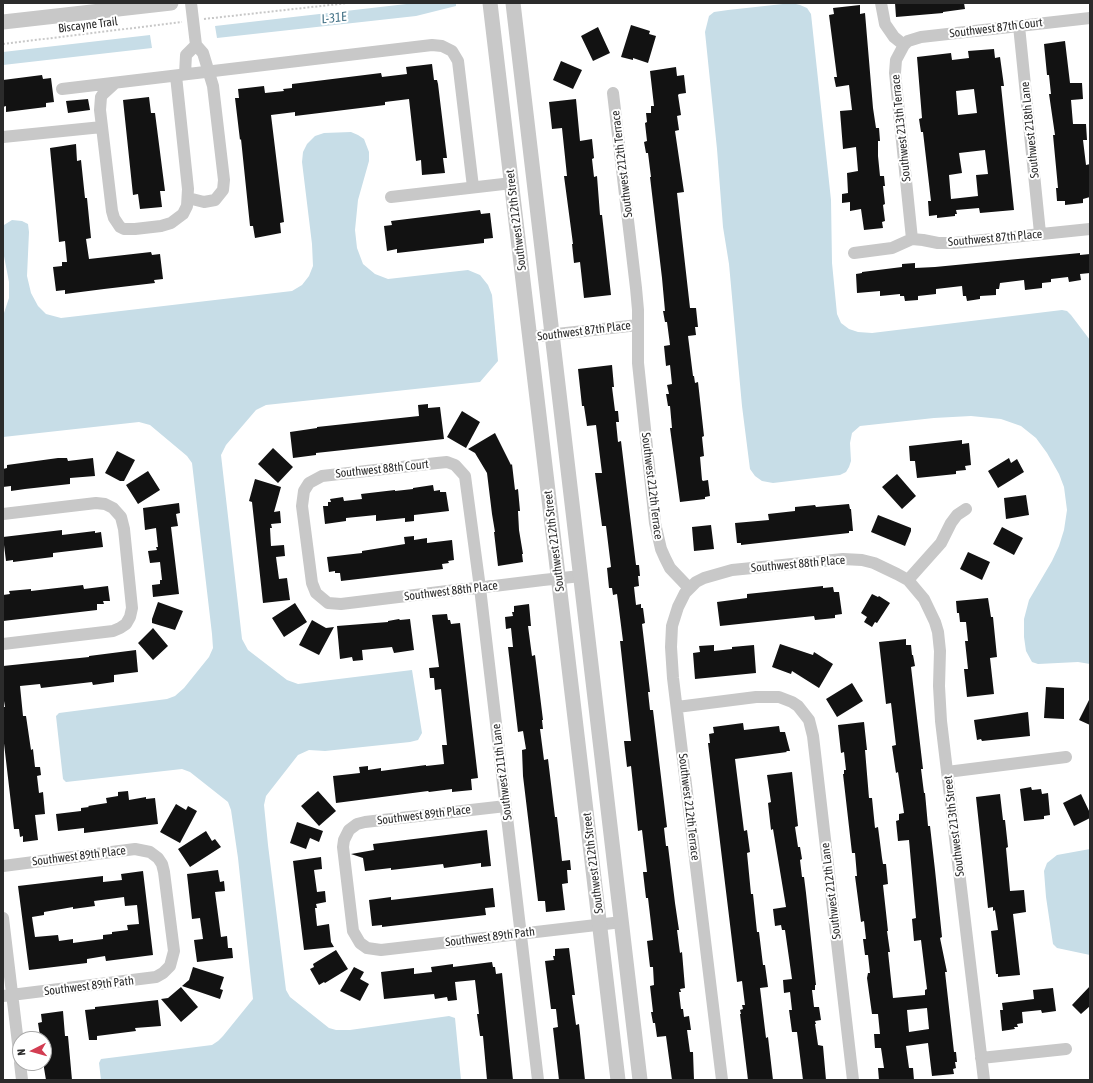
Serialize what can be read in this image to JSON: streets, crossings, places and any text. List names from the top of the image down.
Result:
{
  "streets": {
    "street": [
      "Southwest 87th Court",
      "Southwest 213th Terrace",
      "Southwest 218th Lane",
      "Southwest 212th Terrace",
      "Southwest 212th Street",
      "Southwest 87th Place",
      "Southwest 88th Court",
      "Southwest 88th Place",
      "Southwest 211th Lane",
      "Southwest 89th Place",
      "Southwest 213th Street",
      "Southwest 212th Lane",
      "Southwest 89th Path"
    ],
    "path": ["Biscayne Trail"]
  },
  "crossings": [
    ["Southwest 87th Court", "Southwest 213th Terrace"],
    ["Southwest 87th Court", "Southwest 218th Lane"],
    ["Southwest 213th Terrace", "Southwest 87th Place"],
    ["Southwest 218th Lane", "Southwest 87th Place"],
    ["Southwest 212th Terrace", "Southwest 87th Place"],
    ["Southwest 212th Terrace", "Southwest 88th Place"],
    ["Southwest 212th Terrace", "Southwest 212th Lane"],
    ["Southwest 212th Street", "Southwest 87th Place"],
    ["Southwest 212th Street", "Southwest 88th Place"],
    ["Southwest 212th Street", "Southwest 89th Path"],
    ["Southwest 88th Court", "Southwest 88th Place"],
    ["Southwest 88th Court", "Southwest 211th Lane"],
    ["Southwest 88th Place", "Southwest 211th Lane"],
    ["Southwest 88th Place", "Southwest 213th Street"],
    ["Southwest 211th Lane", "Southwest 89th Place"],
    ["Southwest 211th Lane", "Southwest 89th Path"],
    ["Southwest 89th Place", "Southwest 89th Path"]
  ],
  "water": ["L-31E"],
  "north": "left"
}
